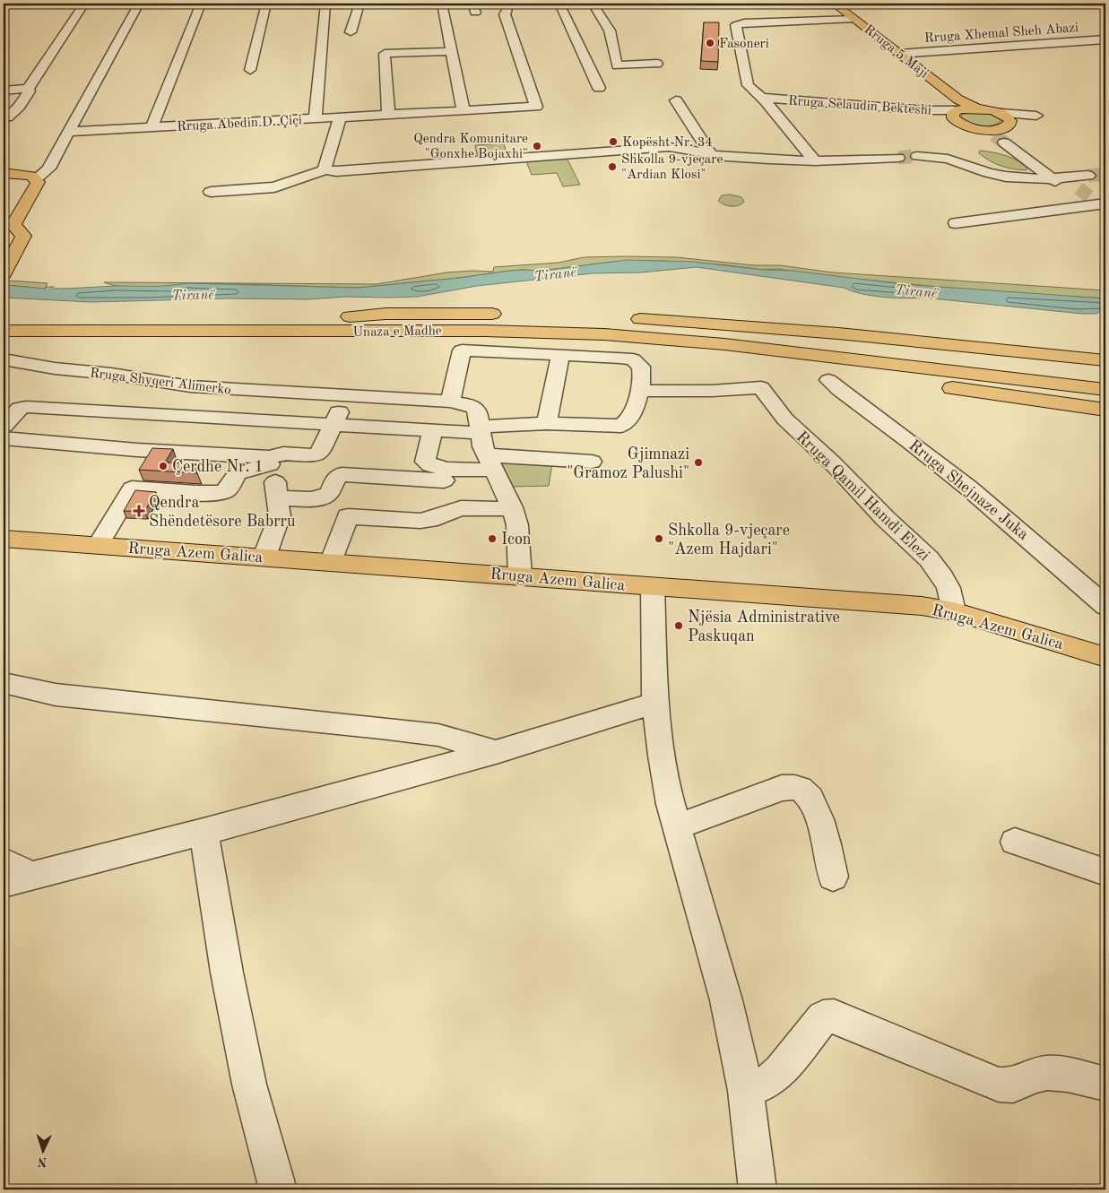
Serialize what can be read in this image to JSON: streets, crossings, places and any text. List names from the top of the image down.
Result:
{
  "streets": {
    "main road": ["Rruga 5 Maji", "Unaza e Madhe", "Rruga Azem Galica"],
    "street": [
      "Rruga Xhemal Sheh Abazi",
      "Rruga Selaudin Bekteshi",
      "Rruga Abedin D. Çiçi",
      "Rruga Shyqeri Alimerko",
      "Rruga Shejnaze Juka",
      "Rruga Qamil Hamdi Elezi"
    ]
  },
  "crossings": [
    ["Rruga Xhemal Sheh Abazi", "Rruga 5 Maji"],
    ["Rruga 5 Maji", "Rruga Selaudin Bekteshi"],
    ["Rruga Shyqeri Alimerko", "Rruga Qamil Hamdi Elezi"],
    ["Rruga Qamil Hamdi Elezi", "Rruga Azem Galica"]
  ],
  "water": ["Tiranë"],
  "places": {
    "other": [
      "Fasoneri",
      "Kopësht Nr. 34",
      "Qendra Komunitare \"Gonxhe Bojaxhi\"",
      "Shkolla 9-vjeçare \"Ardian Klosi\"",
      "Gjimnazi \"Gramoz Palushi\"",
      "Çerdhe Nr. 1",
      "Icon",
      "Shkolla 9-vjeçare \"Azem Hajdari\"",
      "Njësia Administrative Paskuqan"
    ],
    "health": ["Qendra Shëndetësore Babrru"]
  },
  "north": "bottom"
}
